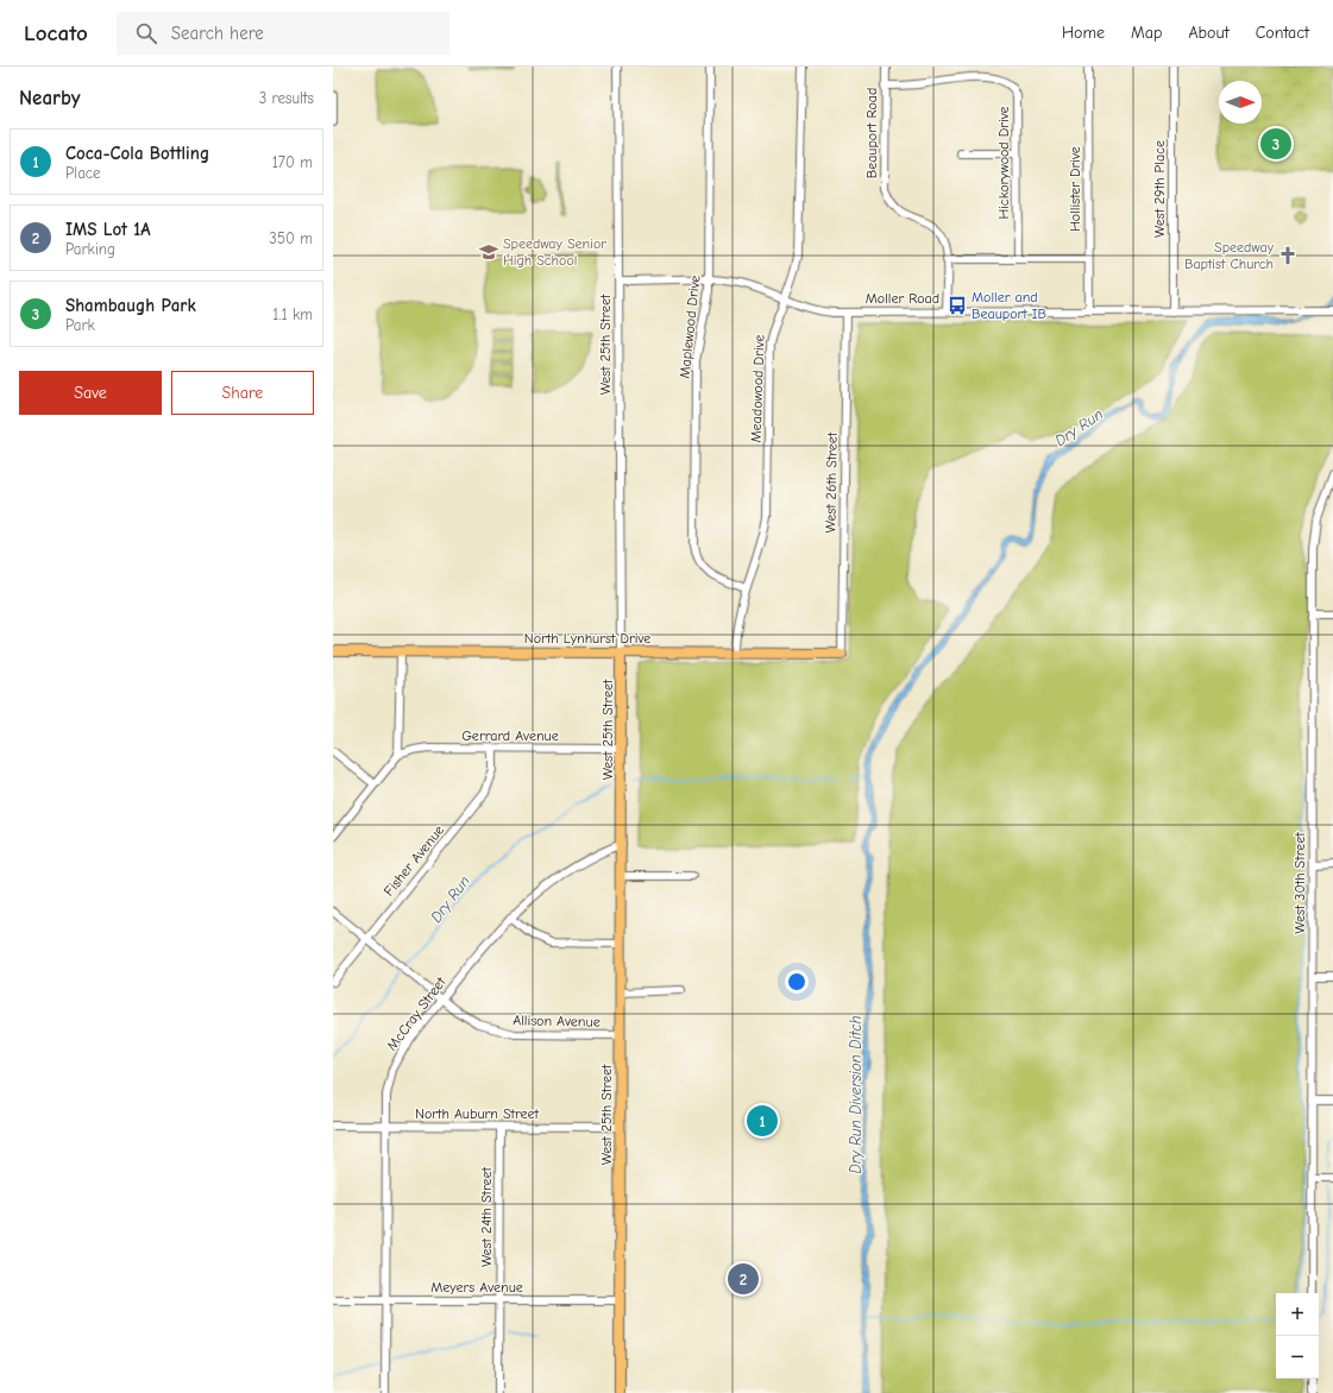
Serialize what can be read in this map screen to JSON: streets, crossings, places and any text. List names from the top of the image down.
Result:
{
  "streets": {
    "main road": ["West 25th Street", "North Lynhurst Drive"],
    "street": [
      "Beauport Road",
      "Hickorywood Drive",
      "Hollister Drive",
      "West 29th Place",
      "Moller Road",
      "Maplewood Drive",
      "Meadowood Drive",
      "West 26th Street",
      "Gerrard Avenue",
      "Fisher Avenue",
      "West 30th Street",
      "McCray Street",
      "Allison Avenue",
      "North Auburn Street",
      "West 24th Street",
      "Meyers Avenue"
    ]
  },
  "crossings": [
    ["Beauport Road", "Hickorywood Drive"],
    ["Beauport Road", "Moller Road"],
    ["Hollister Drive", "Moller Road"],
    ["West 29th Place", "Moller Road"],
    ["Moller Road", "Maplewood Drive"],
    ["Moller Road", "West 25th Street"],
    ["Moller Road", "Meadowood Drive"],
    ["Moller Road", "West 26th Street"],
    ["Maplewood Drive", "Meadowood Drive"],
    ["West 25th Street", "North Lynhurst Drive"],
    ["West 25th Street", "Gerrard Avenue"],
    ["West 25th Street", "McCray Street"],
    ["West 25th Street", "Allison Avenue"],
    ["West 25th Street", "North Auburn Street"],
    ["West 25th Street", "Meyers Avenue"],
    ["Meadowood Drive", "North Lynhurst Drive"],
    ["West 26th Street", "North Lynhurst Drive"],
    ["Gerrard Avenue", "Fisher Avenue"],
    ["Fisher Avenue", "Allison Avenue"],
    ["McCray Street", "Allison Avenue"],
    ["McCray Street", "North Auburn Street"],
    ["McCray Street", "Meyers Avenue"],
    ["North Auburn Street", "West 24th Street"],
    ["West 24th Street", "Meyers Avenue"]
  ],
  "water": ["Dry Run", "Dry Run Diversion Ditch"],
  "places": {
    "school or university": ["Speedway Senior High School"],
    "church": ["Speedway Baptist Church"],
    "bus stop": ["Moller and Beauport IB"]
  },
  "north": "right",
  "page": {
    "header": "Locato",
    "search": "Search here",
    "nav": [
      "Home",
      "Map",
      "About",
      "Contact"
    ],
    "heading": ["Nearby", "3 results"],
    "pins": ["3", "1", "2"],
    "list": [
      {
        "mark": "1",
        "name": "Coca-Cola Bottling",
        "note": "Place",
        "value": "170 m"
      },
      {
        "mark": "2",
        "name": "IMS Lot 1A",
        "note": "Parking",
        "value": "350 m"
      },
      {
        "mark": "3",
        "name": "Shambaugh Park",
        "note": "Park",
        "value": "1.1 km"
      }
    ],
    "buttons": ["Save", "Share"],
    "map_buttons": ["+", "−"]
  }
}
